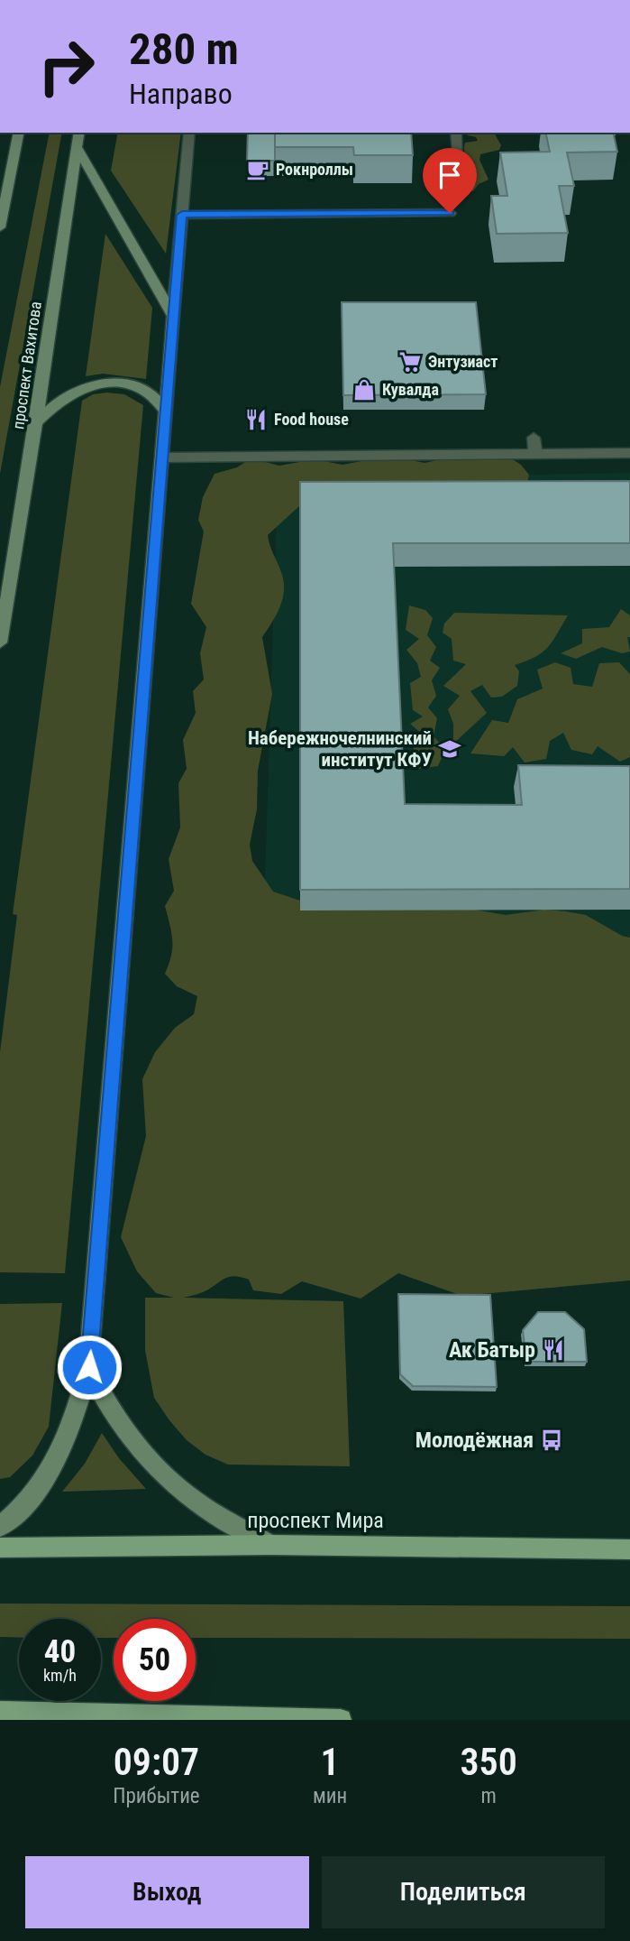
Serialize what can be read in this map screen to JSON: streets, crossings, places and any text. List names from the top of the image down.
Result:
{
  "streets": {
    "main road": ["проспект Вахитова", "проспект Мира"]
  },
  "places": {
    "cafe": ["Рокнроллы"],
    "supermarket": ["Энтузиаст"],
    "shop": ["Кувалда"],
    "restaurant": ["Food house", "Ак Батыр"],
    "school or university": ["Набережночелнинский институт КФУ"],
    "bus stop": ["Молодёжная"]
  },
  "page": {
    "turn": ["280 m", "Направо"],
    "speed": "40 km/h",
    "limit": "50",
    "eta": [
      "09:07",
      "Прибытие",
      "1",
      "мин",
      "350",
      "m"
    ],
    "buttons": ["Выход", "Поделиться"]
  }
}
